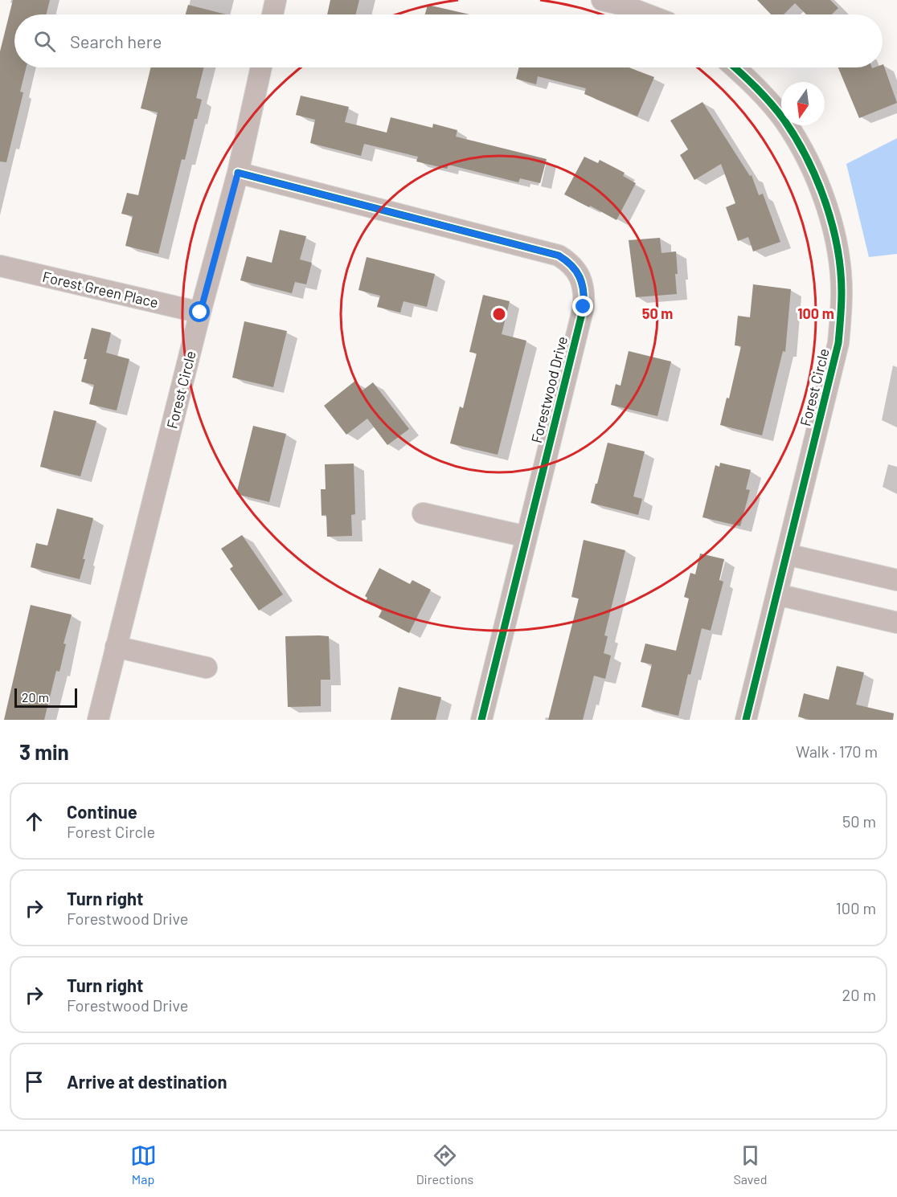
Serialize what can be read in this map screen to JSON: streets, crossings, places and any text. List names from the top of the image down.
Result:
{
  "streets": {
    "street": ["Forest Green Place", "Forest Circle", "Forestwood Drive"]
  },
  "crossings": [
    ["Forest Green Place", "Forest Circle"],
    ["Forest Circle", "Forestwood Drive"]
  ],
  "scale_bar": "20 m",
  "north": "bottom",
  "page": {
    "search": "Search here",
    "scale": "20 m",
    "heading": ["3 min", "Walk · 170 m"],
    "list": [
      ["Continue", "Forest Circle", "50 m"],
      ["Turn right", "Forestwood Drive", "100 m"],
      ["Turn right", "Forestwood Drive", "20 m"],
      "Arrive at destination"
    ],
    "nav": ["Map", "Directions", "Saved"]
  },
  "rings": ["50 m", "100 m"]
}
